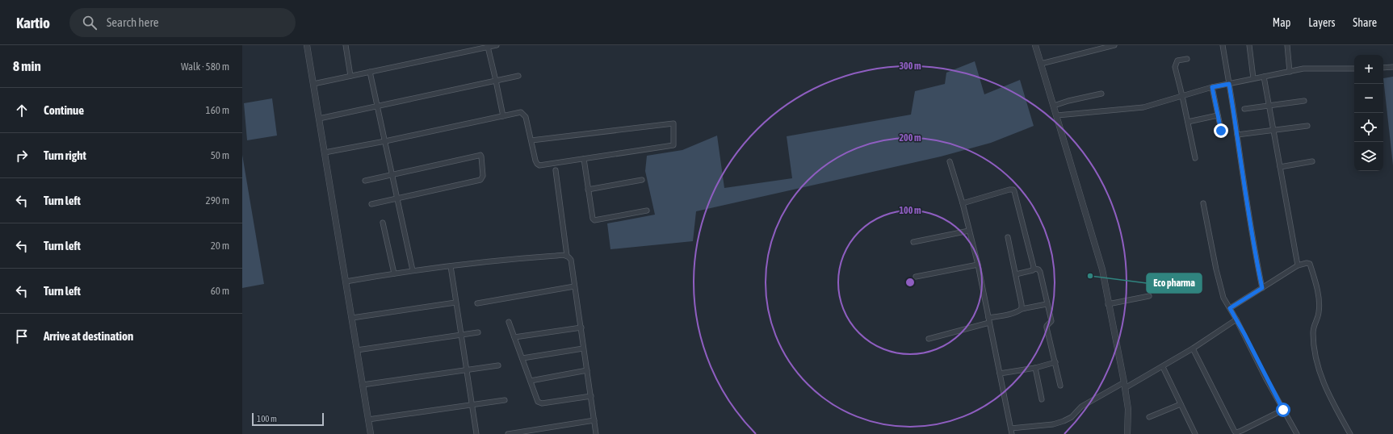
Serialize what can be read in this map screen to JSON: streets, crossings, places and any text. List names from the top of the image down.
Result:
{
  "places": ["Eco pharma"],
  "scale_bar": "100 m",
  "page": {
    "header": "Kartio",
    "search": "Search here",
    "nav": ["Map", "Layers", "Share"],
    "heading": ["8 min", "Walk · 580 m"],
    "map_buttons": ["+", "−"],
    "list": [
      ["Continue", "160 m"],
      ["Turn right", "50 m"],
      ["Turn left", "290 m"],
      ["Turn left", "20 m"],
      ["Turn left", "60 m"],
      "Arrive at destination"
    ],
    "scale": "100 m"
  },
  "rings": ["300 m", "200 m", "100 m"]
}
